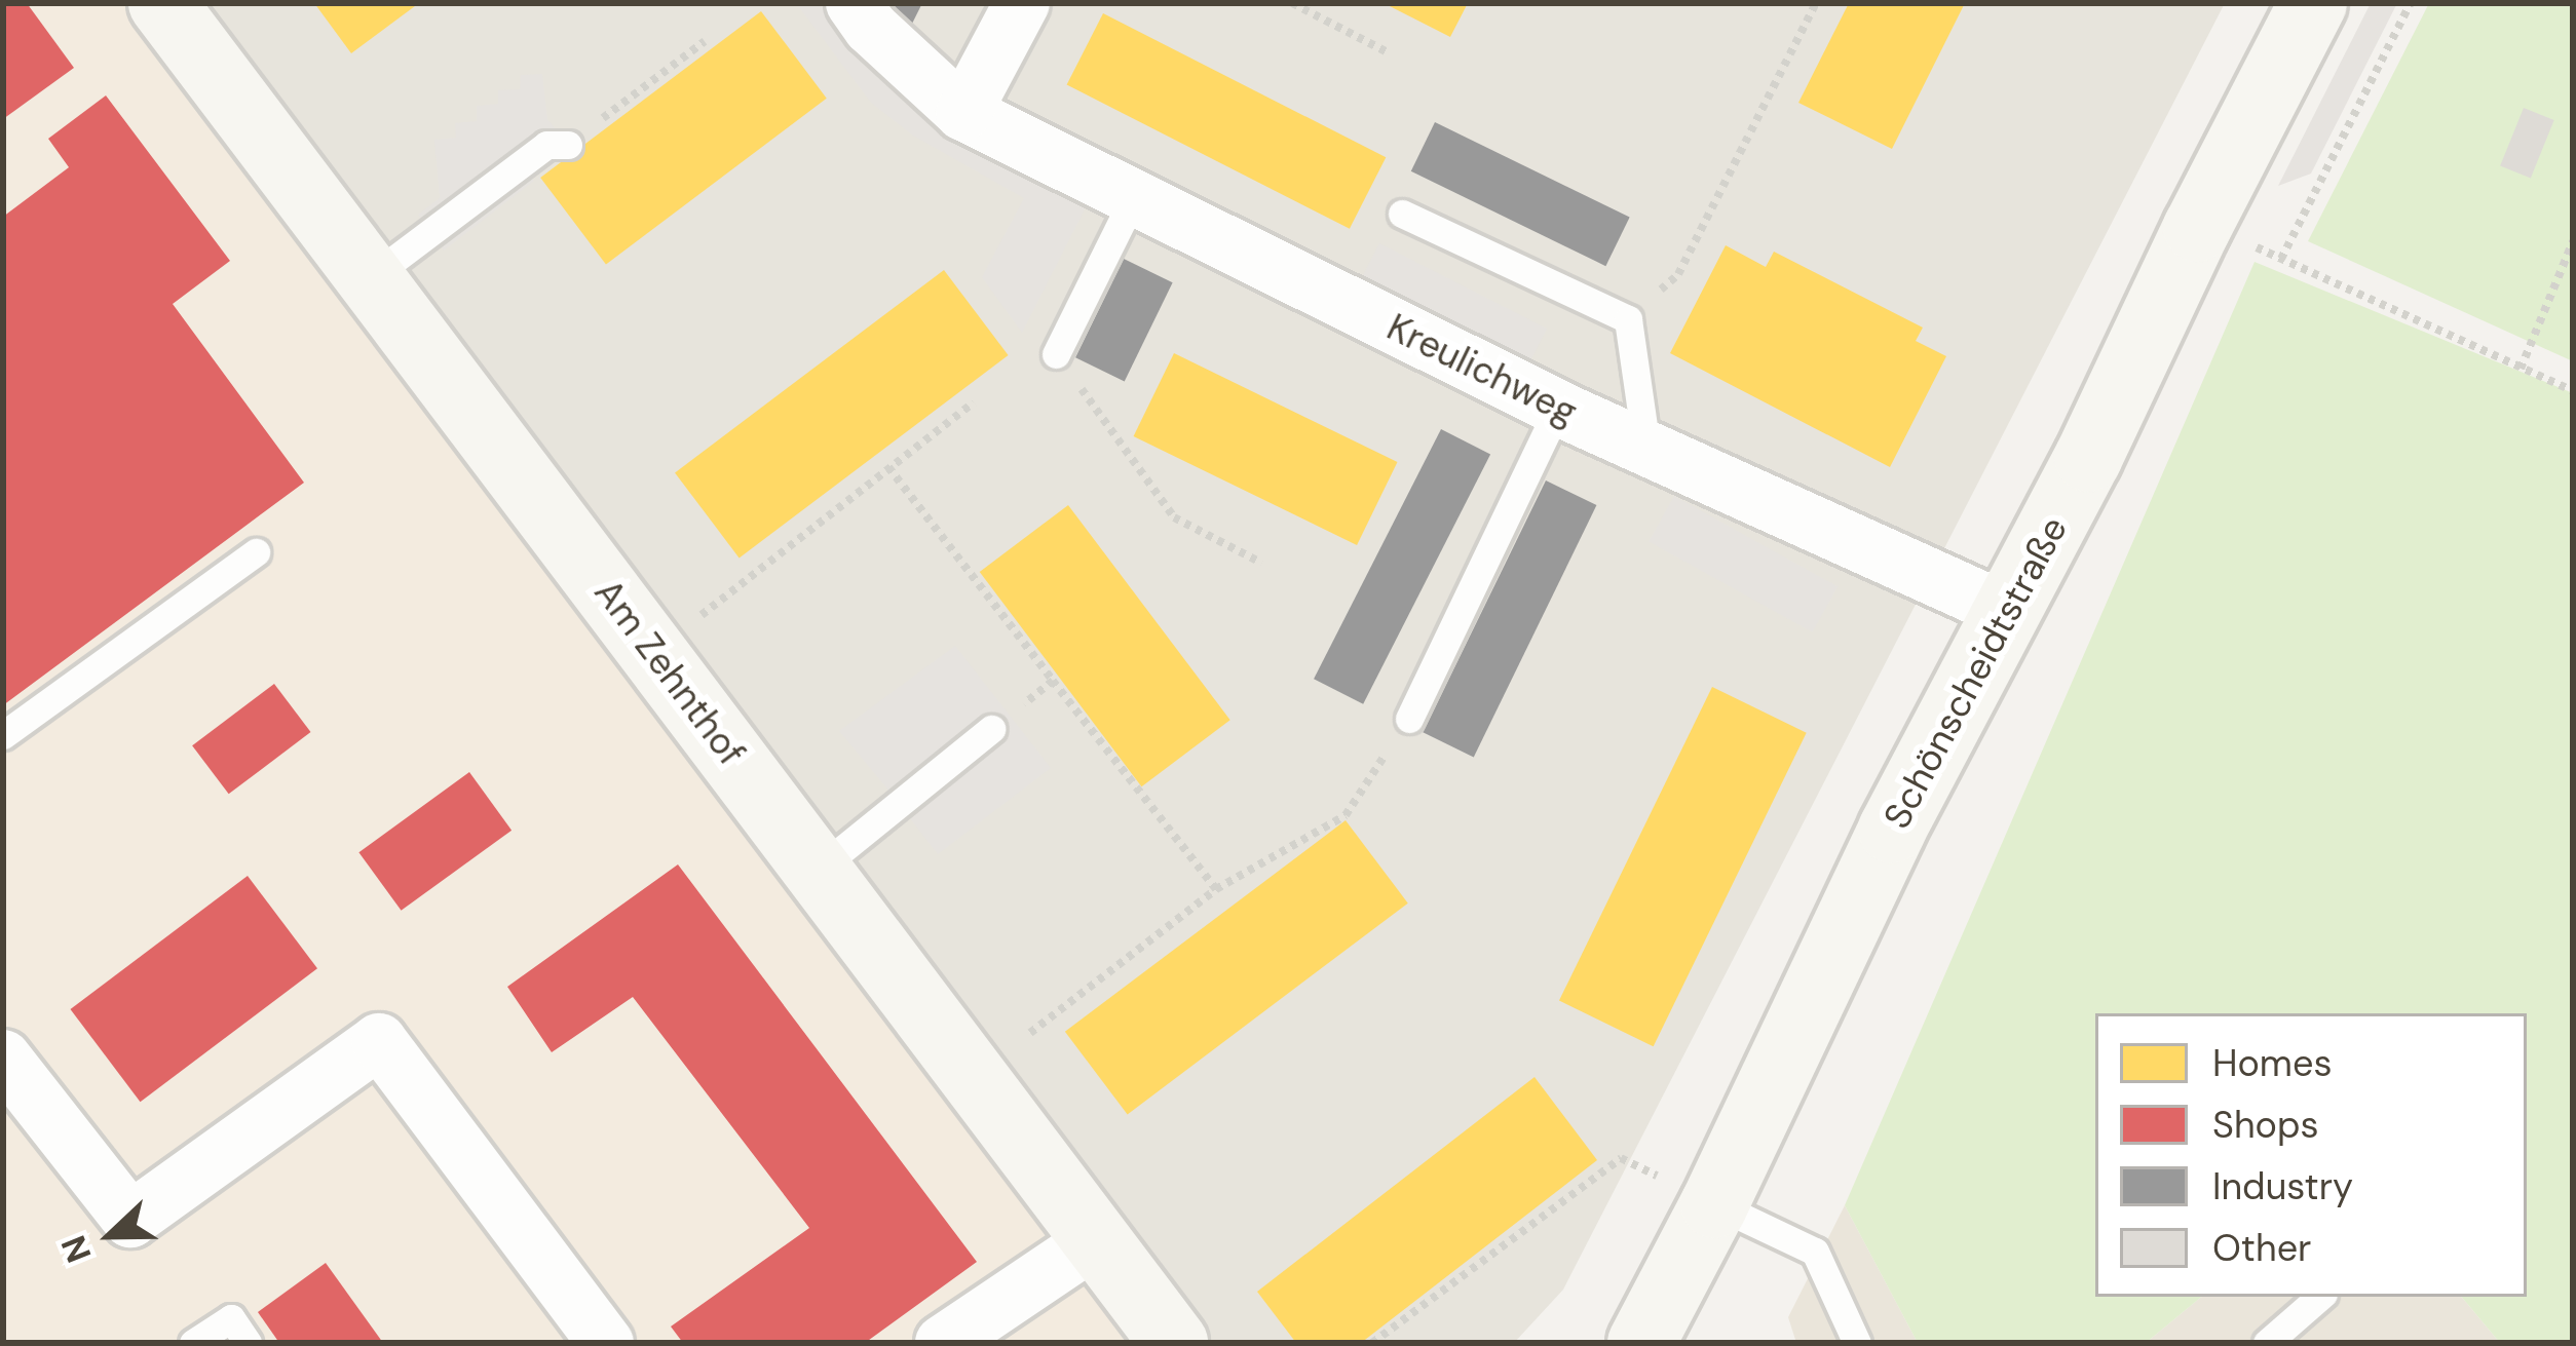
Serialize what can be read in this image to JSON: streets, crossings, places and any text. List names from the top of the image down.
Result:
{
  "streets": {
    "main road": ["Am Zehnthof", "Schönscheidtstraße"],
    "street": ["Kreulichweg"]
  },
  "crossings": [
    ["Kreulichweg", "Schönscheidtstraße"]
  ],
  "legend": [
    "Homes",
    "Shops",
    "Industry",
    "Other"
  ],
  "north": "left"
}
